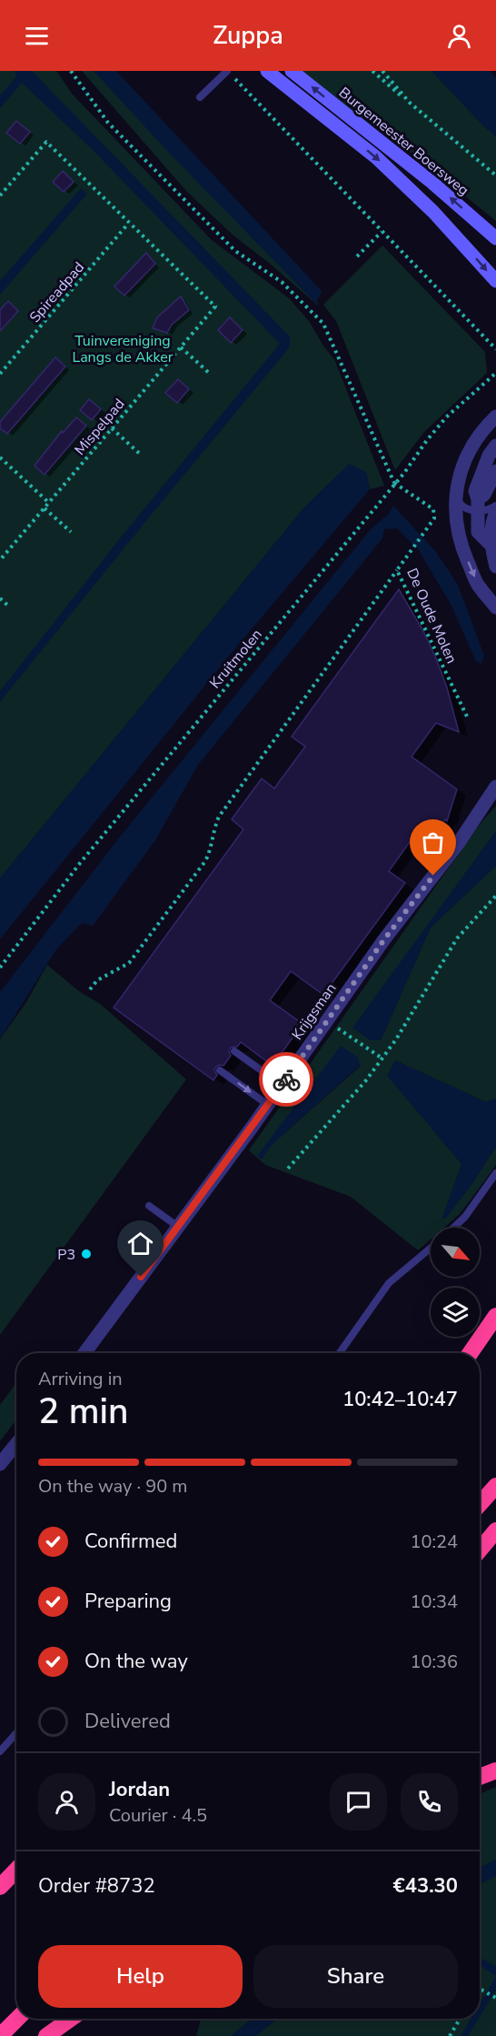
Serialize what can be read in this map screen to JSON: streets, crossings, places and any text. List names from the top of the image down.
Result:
{
  "streets": {
    "street": ["Burgemeester Boersweg", "Krijgsman"],
    "path": [
      "Spireadpad",
      "Mispelpad",
      "De Oude Molen",
      "Kruitmolen"
    ]
  },
  "crossings": [
    ["Spireadpad", "Mispelpad"],
    ["De Oude Molen", "Kruitmolen"]
  ],
  "parks": ["Tuinvereniging Langs de Akker"],
  "places": ["P3"],
  "north": "bottom right",
  "page": {
    "header": "Zuppa",
    "heading": ["2 min", "Arriving in", "10:42–10:47"],
    "panel": [
      "Jordan",
      "Courier · 4.5",
      "Order #8732",
      "€43.30"
    ],
    "bar": "On the way · 90 m",
    "list": [
      ["Confirmed", "10:24"],
      ["Preparing", "10:34"],
      ["On the way", "10:36"],
      "Delivered"
    ],
    "buttons": ["Help", "Share"]
  }
}
